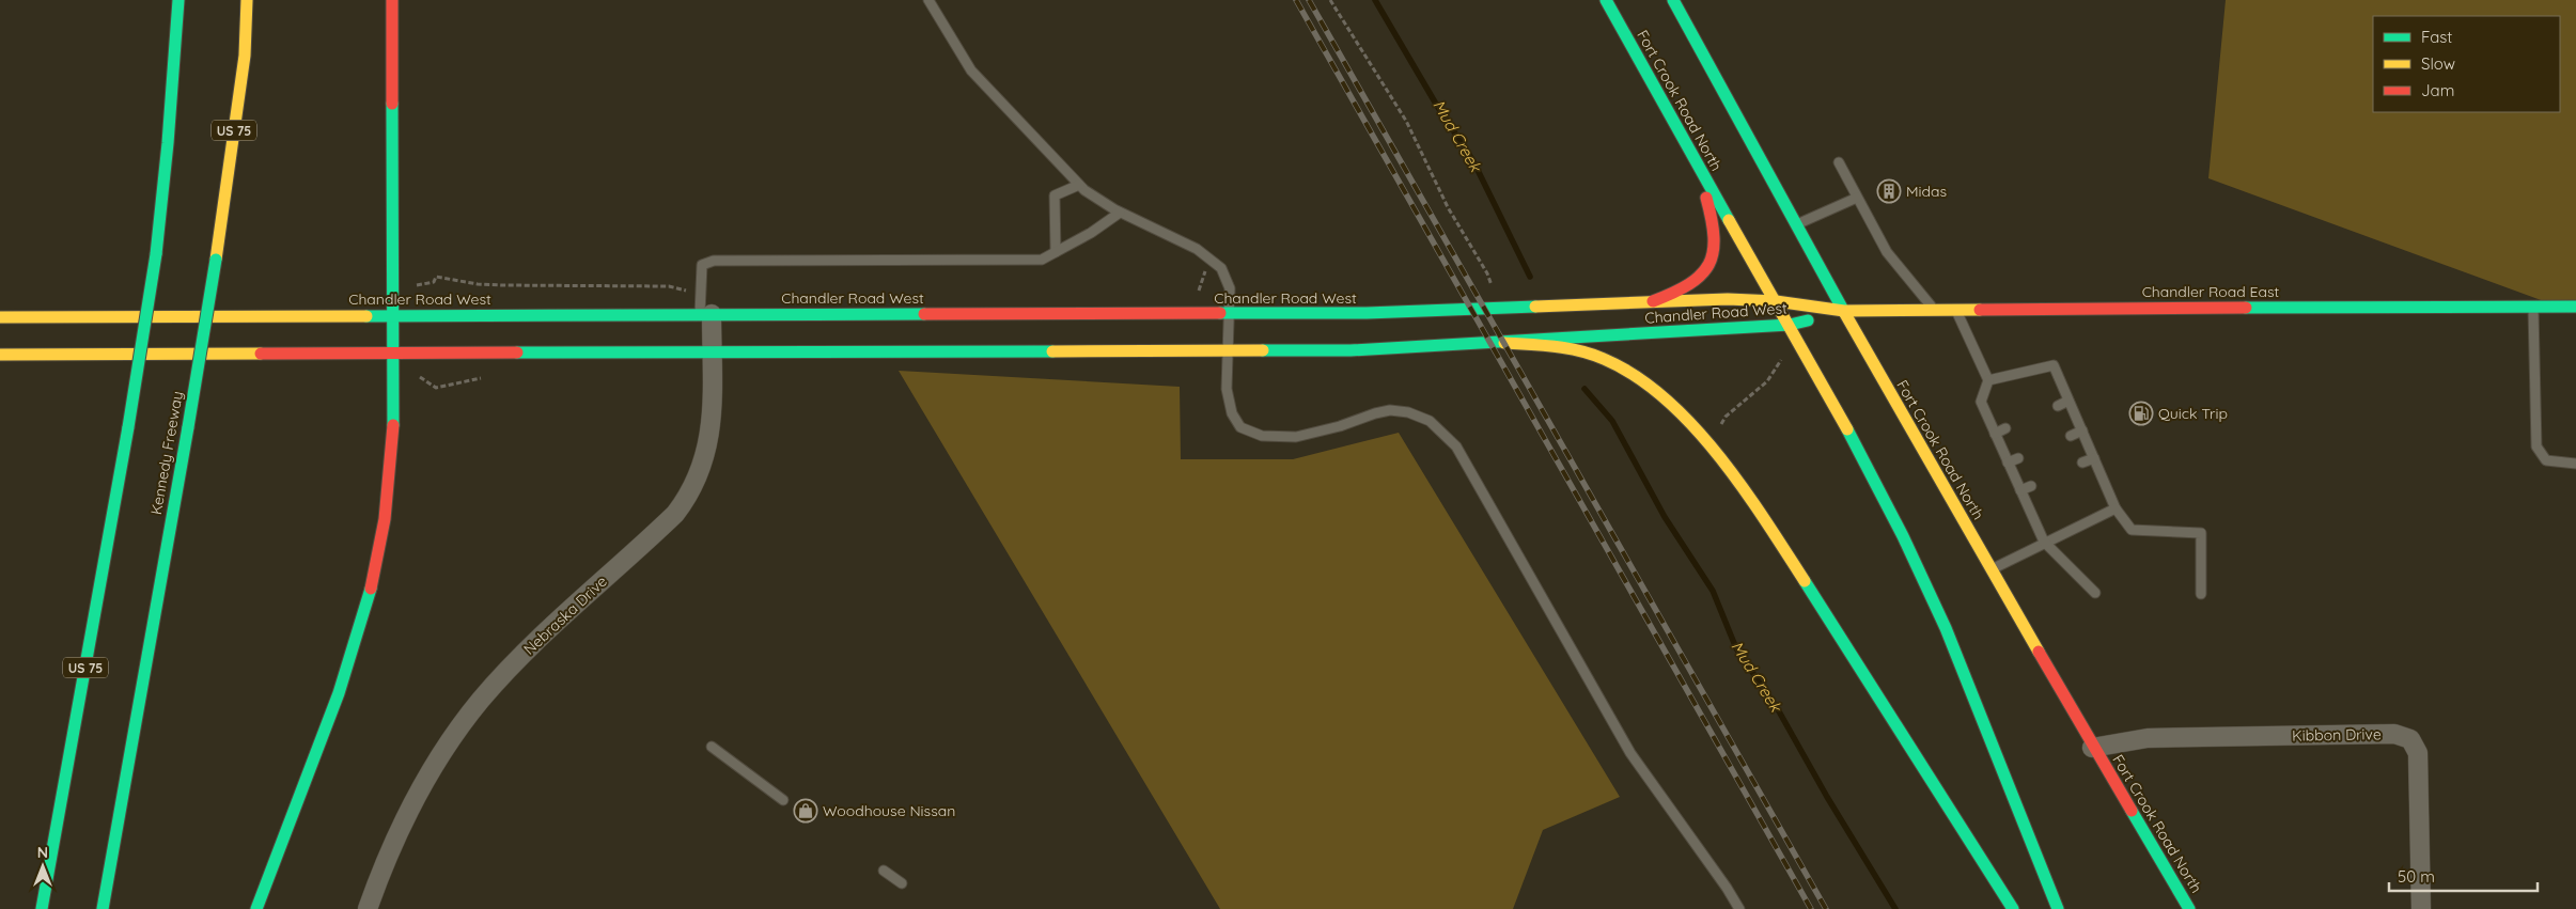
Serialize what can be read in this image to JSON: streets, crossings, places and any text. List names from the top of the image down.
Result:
{
  "streets": {
    "main road": [
      "Fort Crook Road North",
      "US 75",
      "Chandler Road East",
      "Chandler Road West",
      "Kennedy Freeway"
    ],
    "street": ["Nebraska Drive", "Kibbon Drive"]
  },
  "crossings": [
    ["Fort Crook Road North", "Chandler Road East"],
    ["Fort Crook Road North", "Chandler Road West"],
    ["Fort Crook Road North", "Kibbon Drive"],
    ["Chandler Road East", "Chandler Road West"],
    ["Chandler Road West", "Nebraska Drive"]
  ],
  "water": ["Mud Creek"],
  "places": {
    "building": ["Midas"],
    "fuel station": ["Quick Trip"],
    "shop": ["Woodhouse Nissan"]
  },
  "legend": ["Fast", "Slow", "Jam"],
  "scale_bar": "50 m",
  "north": "top"
}
